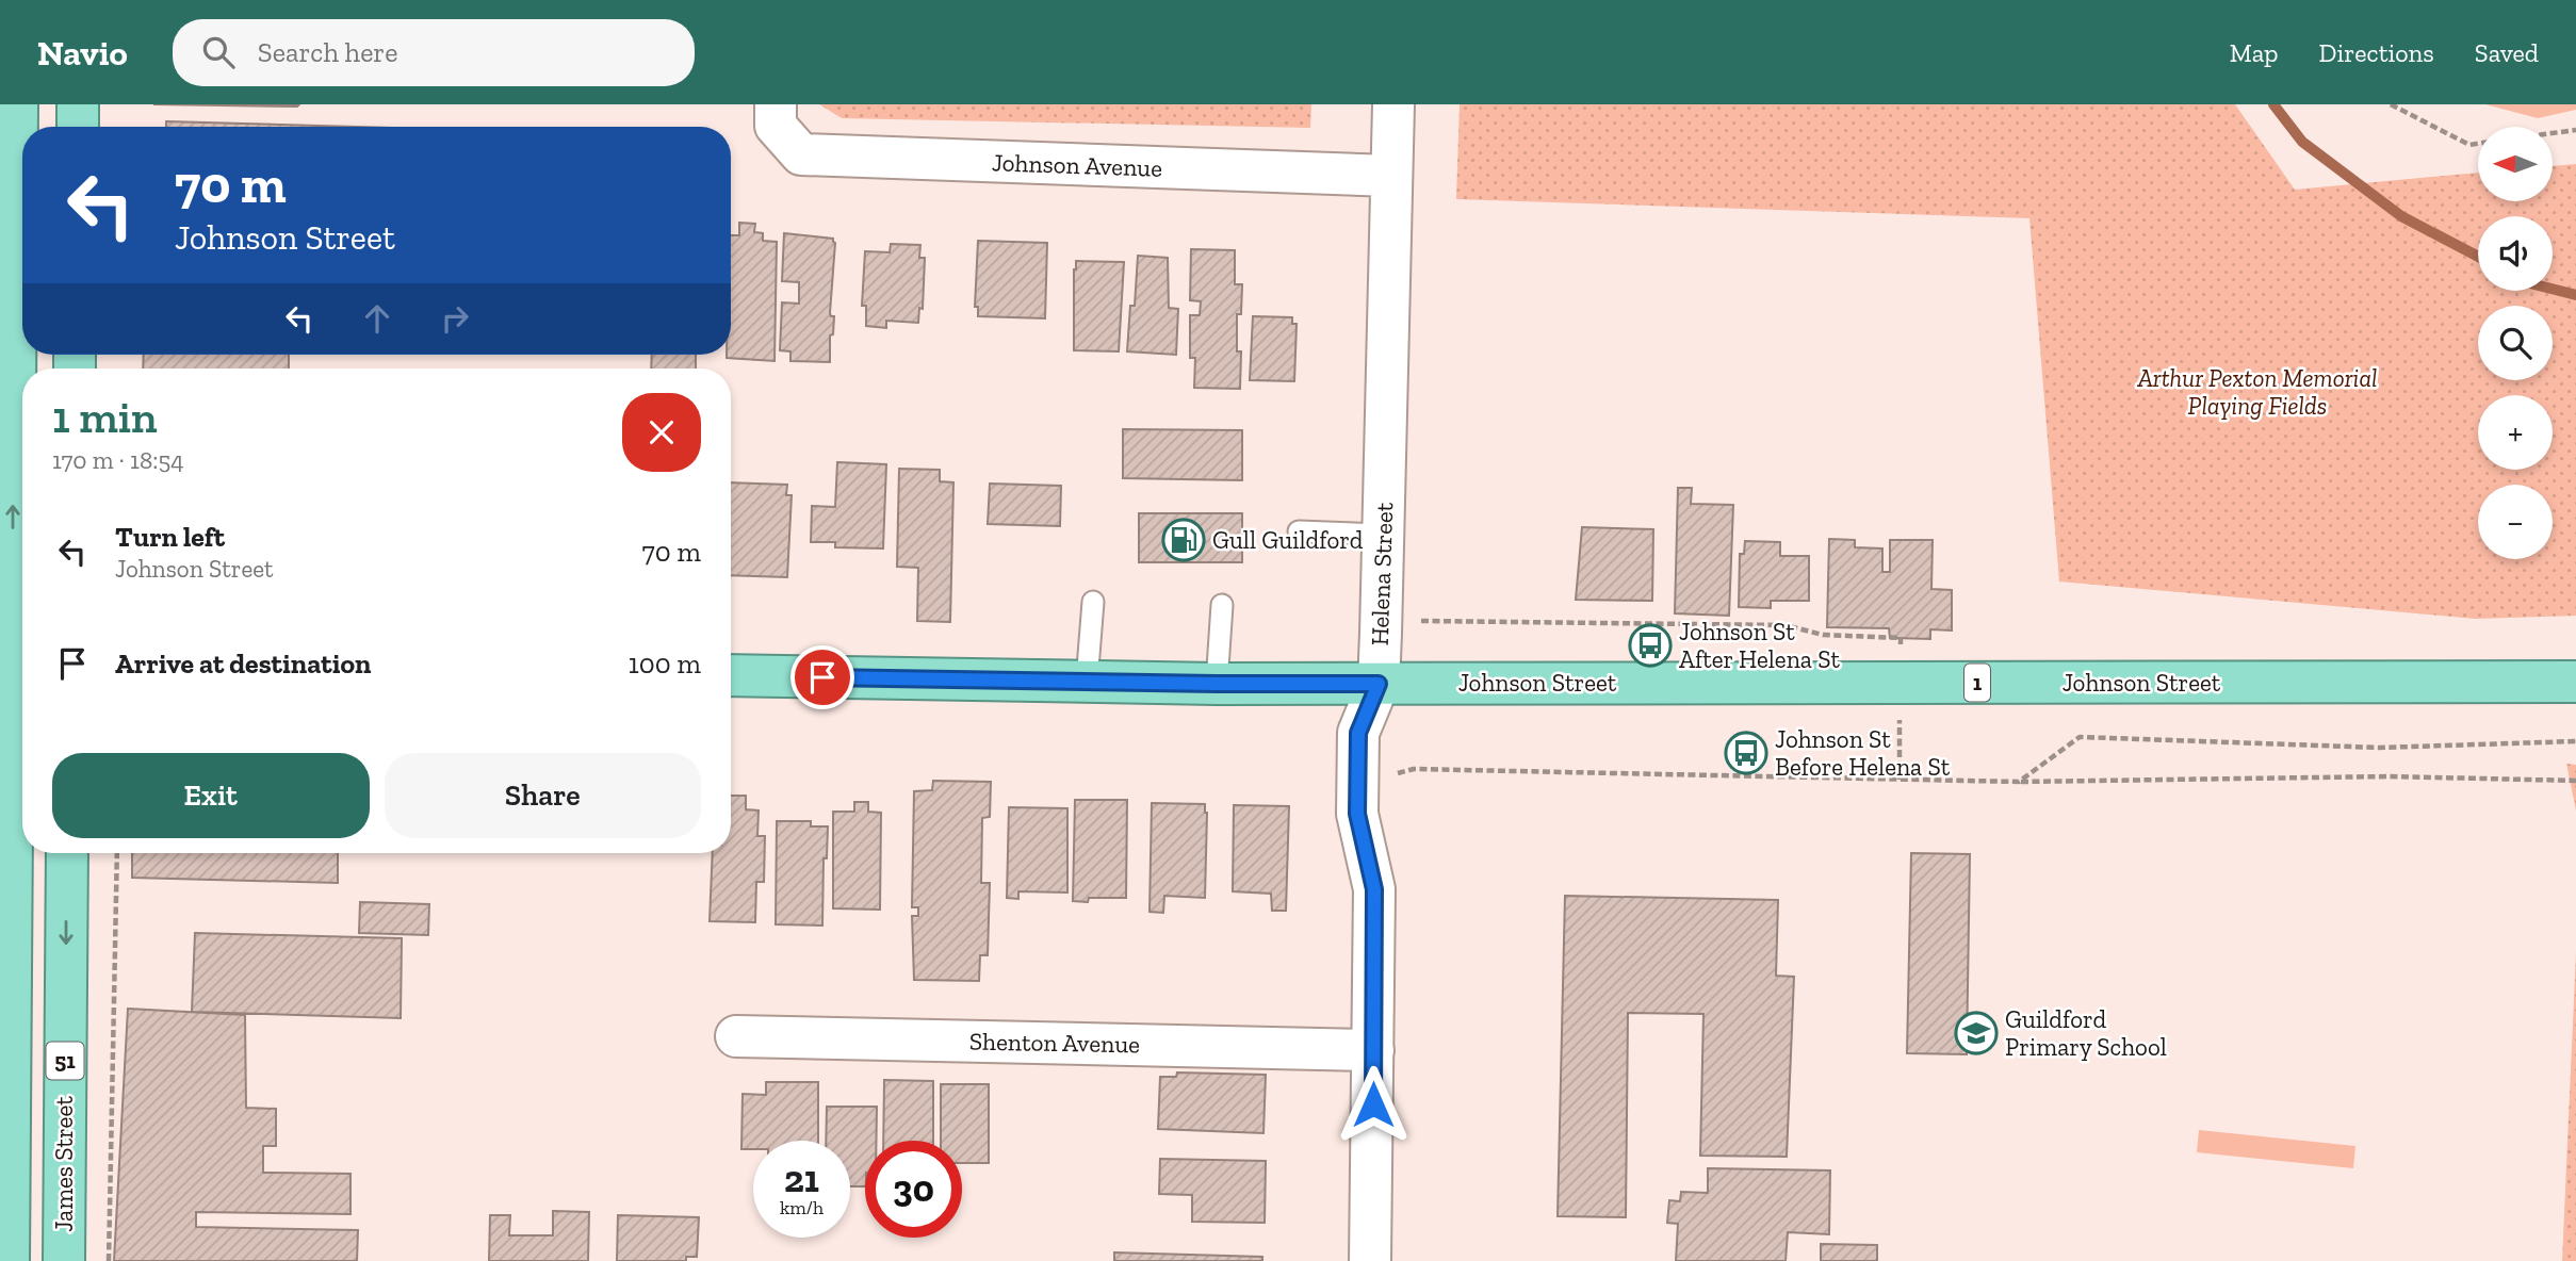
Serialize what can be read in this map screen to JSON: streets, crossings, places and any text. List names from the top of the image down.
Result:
{
  "streets": {
    "highway": [
      "Johnson Street",
      "1",
      "51",
      "James Street"
    ],
    "street": ["Johnson Avenue", "Helena Street", "Shenton Avenue"]
  },
  "crossings": [
    ["Johnson Avenue", "Helena Street"],
    ["Helena Street", "Johnson Street"],
    ["Helena Street", "Shenton Avenue"]
  ],
  "parks": ["Arthur Pexton Memorial Playing Fields"],
  "places": {
    "fuel station": ["Gull Guildford"],
    "bus stop": ["Johnson St After Helena St", "Johnson St Before Helena St"],
    "school or university": ["Guildford Primary School"]
  },
  "north": "left",
  "page": {
    "header": "Navio",
    "search": "Search here",
    "nav": ["Map", "Directions", "Saved"],
    "map_buttons": ["+", "−"],
    "turn": ["70 m", "Johnson Street"],
    "heading": ["1 min", "170 m · 18:54"],
    "list": [
      {
        "name": "Turn left",
        "note": "Johnson Street",
        "value": "70 m"
      },
      {
        "name": "Arrive at destination",
        "value": "100 m"
      }
    ],
    "buttons": ["Exit", "Share"],
    "speed": "21 km/h",
    "limit": "30"
  }
}
